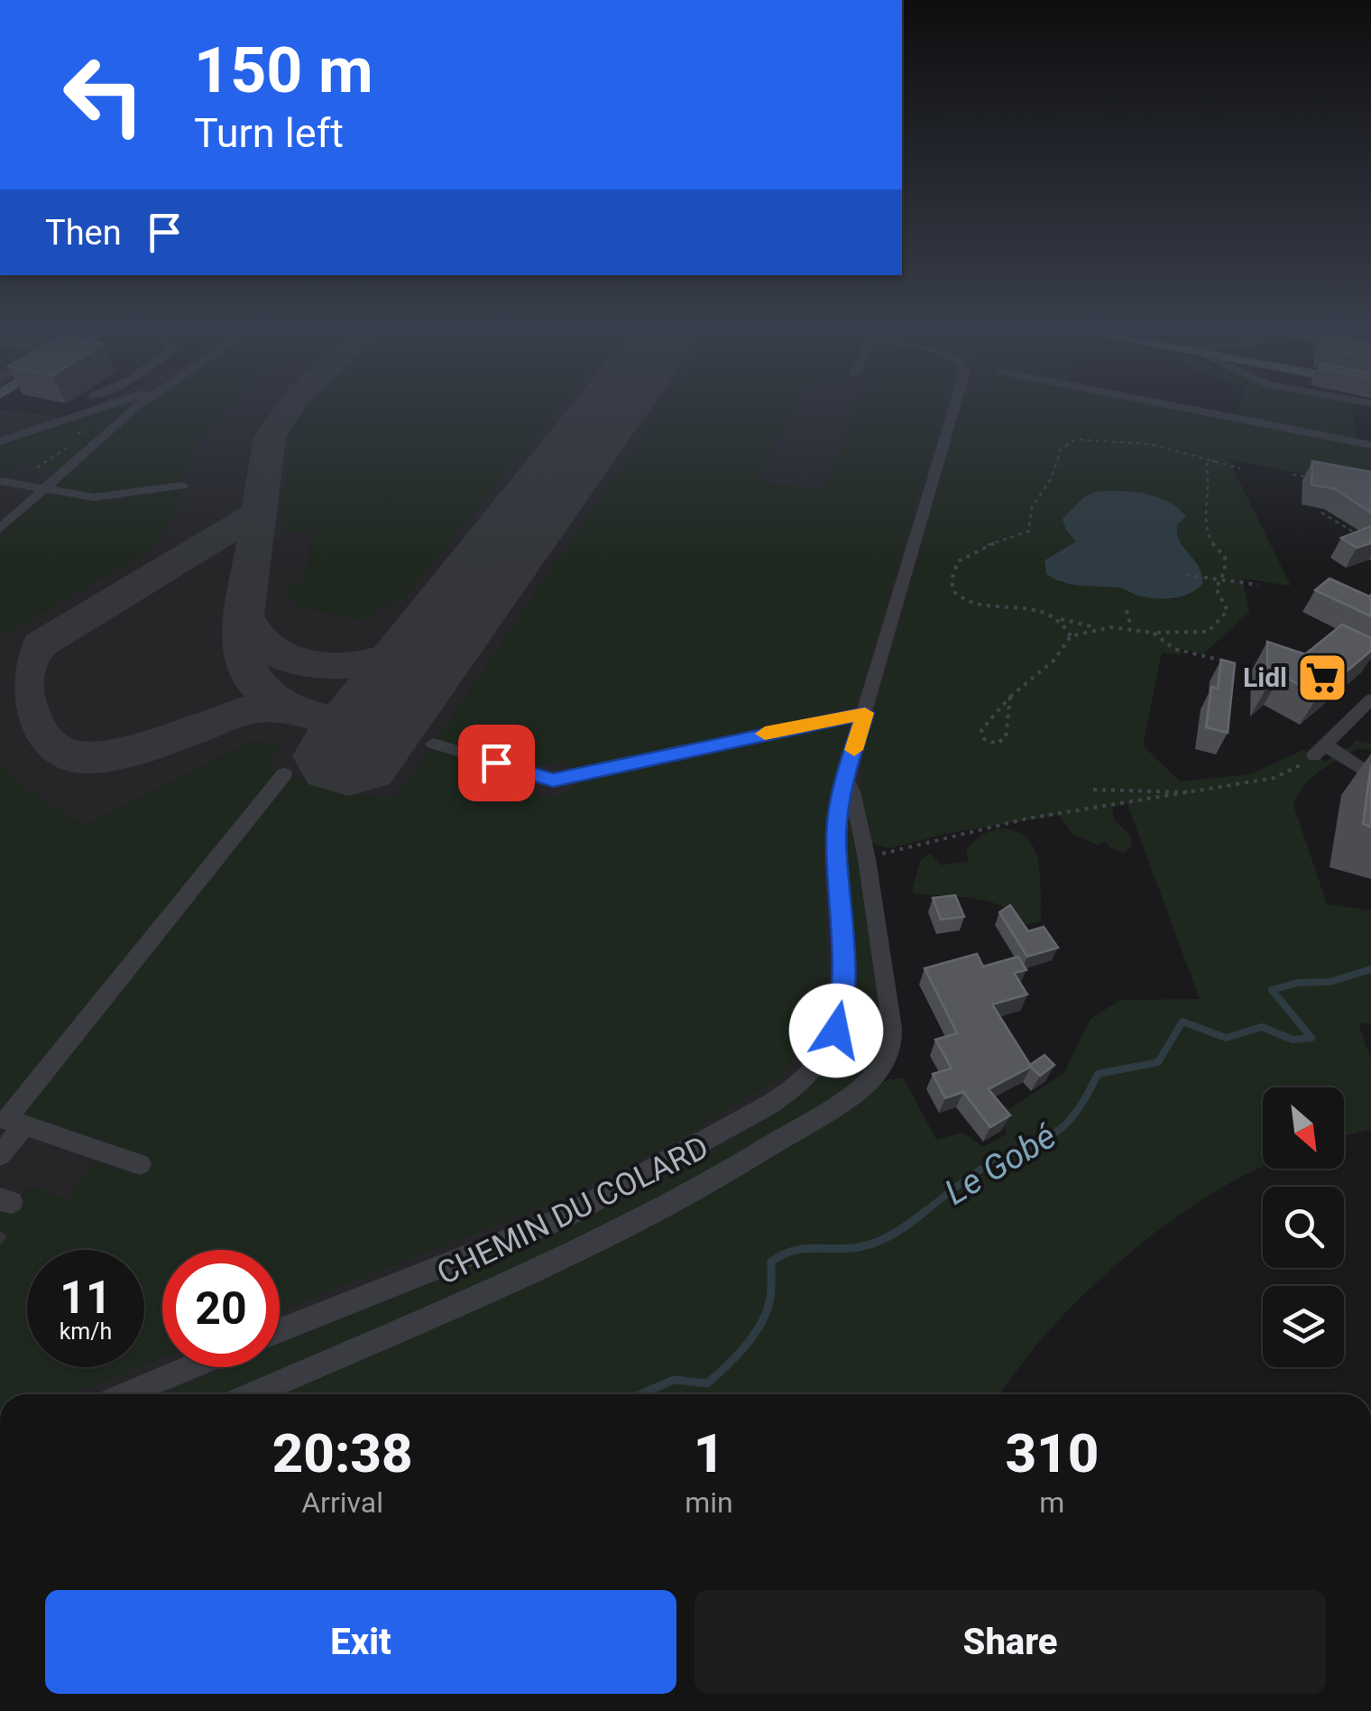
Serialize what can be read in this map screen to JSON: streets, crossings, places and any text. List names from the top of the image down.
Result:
{
  "streets": {
    "street": ["CHEMIN DU COLARD"]
  },
  "water": ["Le Gobé"],
  "places": {
    "supermarket": ["Lidl"]
  },
  "north": "bottom right",
  "page": {
    "turn": ["150 m", "Turn left"],
    "then": "Then",
    "speed": "11 km/h",
    "limit": "20",
    "eta": [
      "20:38",
      "Arrival",
      "1",
      "min",
      "310",
      "m"
    ],
    "buttons": ["Exit", "Share"]
  }
}
